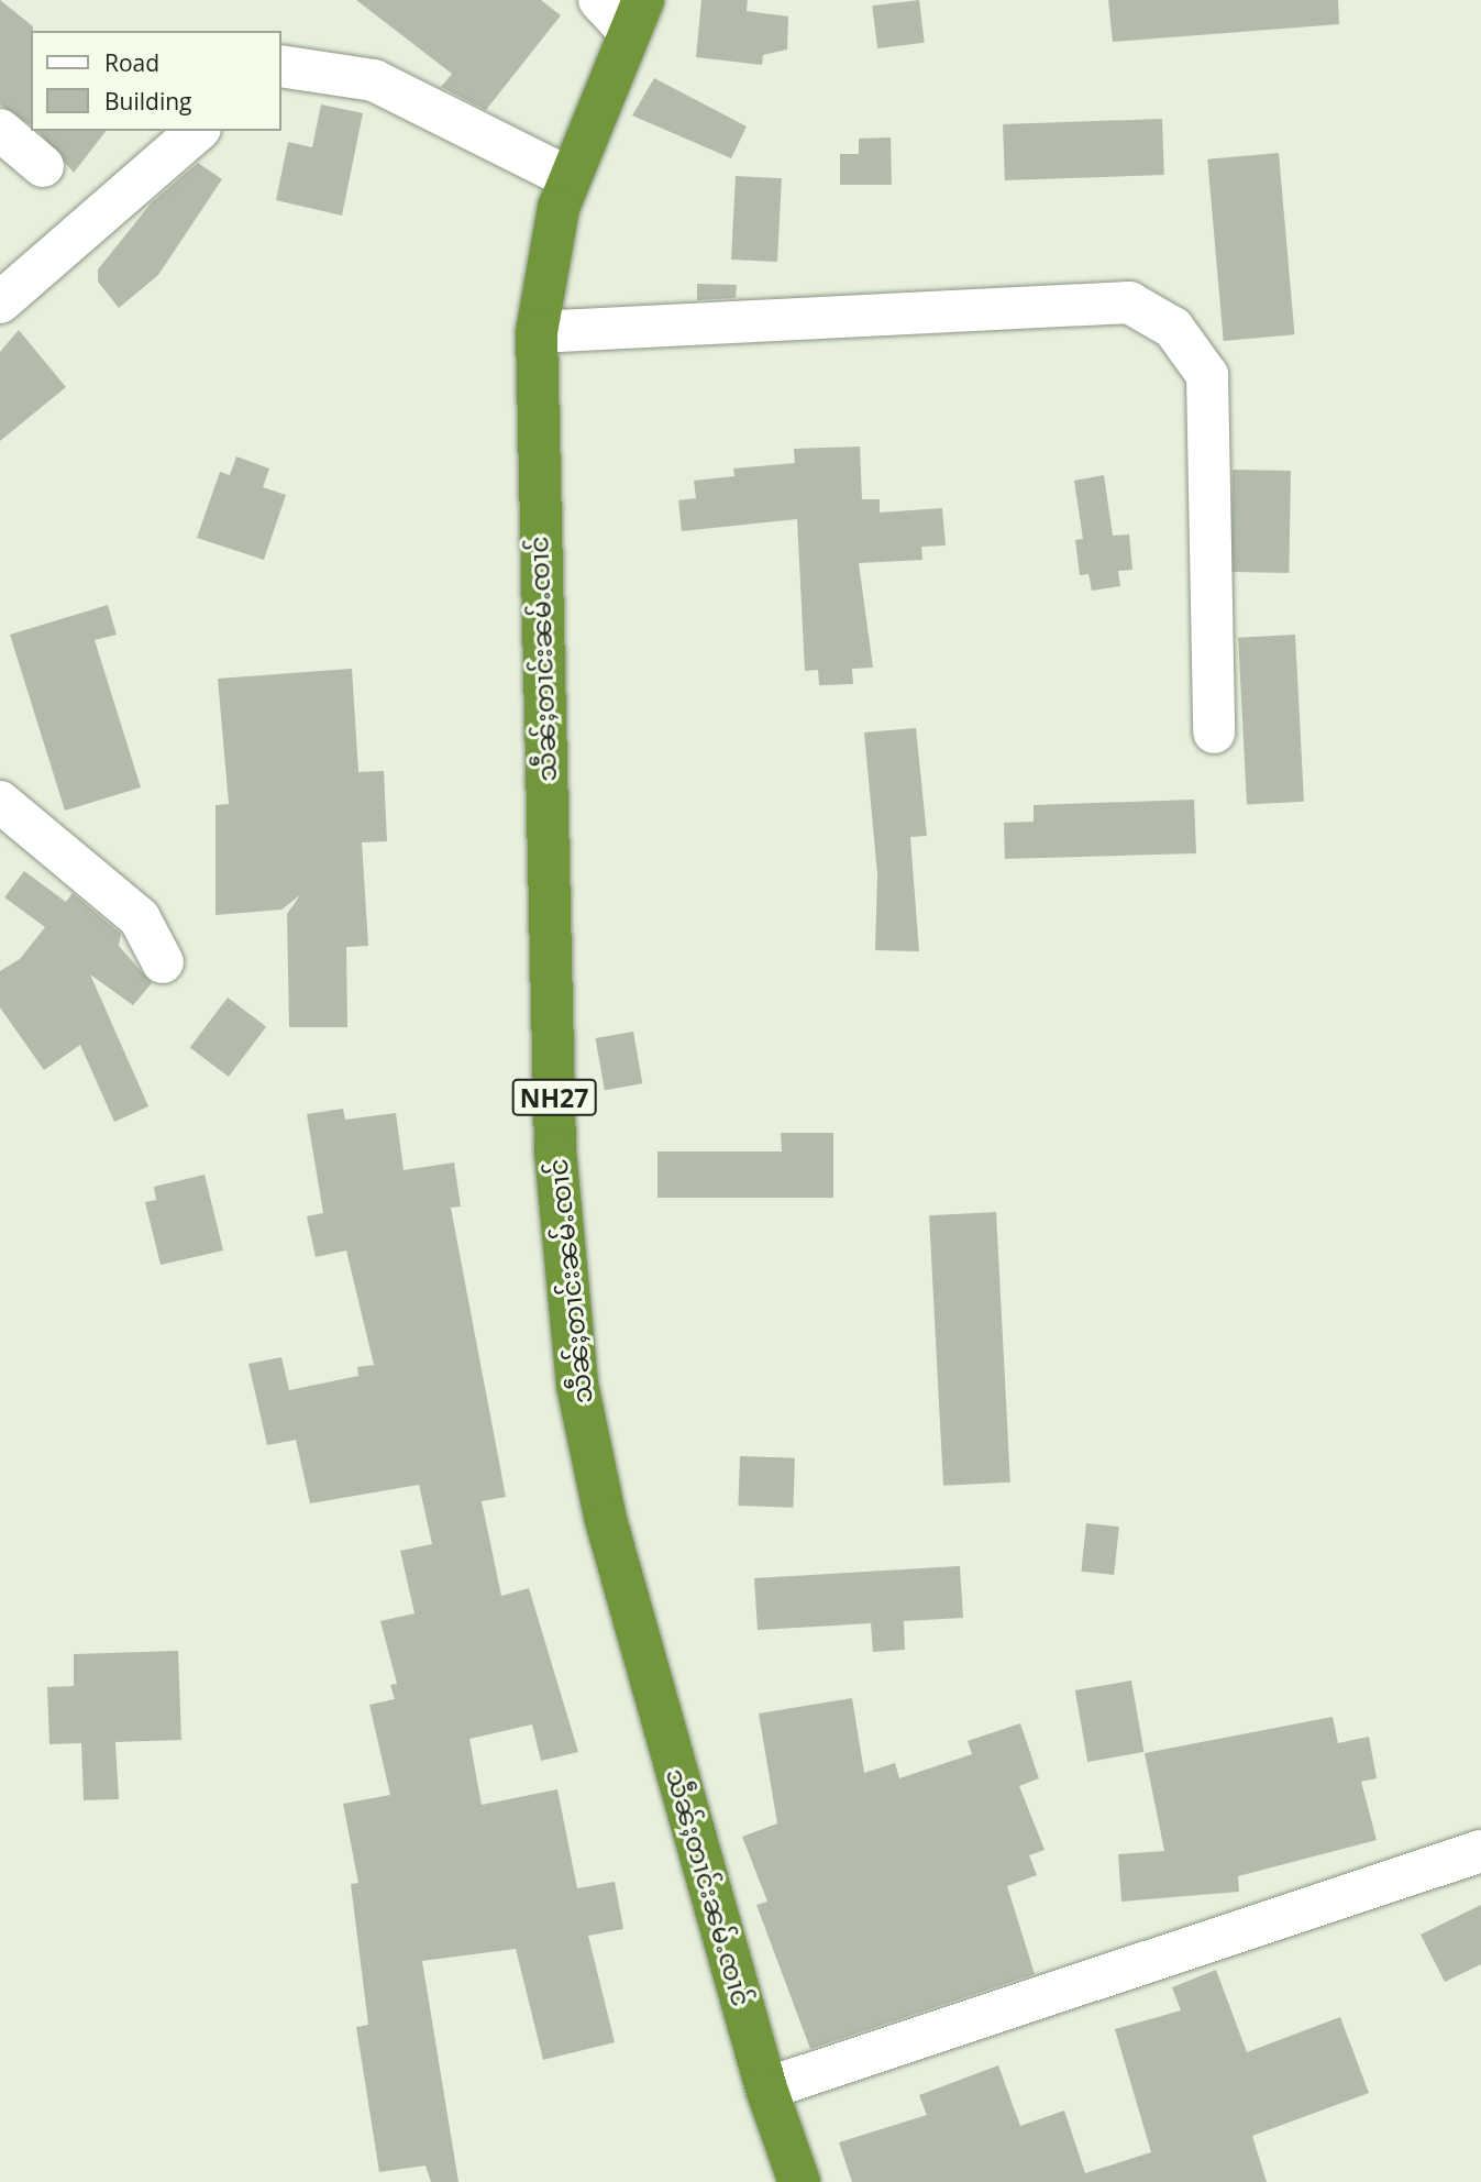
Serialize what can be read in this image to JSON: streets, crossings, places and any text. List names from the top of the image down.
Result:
{
  "streets": {
    "highway": ["သဵၼ်ႈတၢင်းၼမ်ႉၸၢင်", "NH27"]
  },
  "legend": ["Road", "Building"]
}
